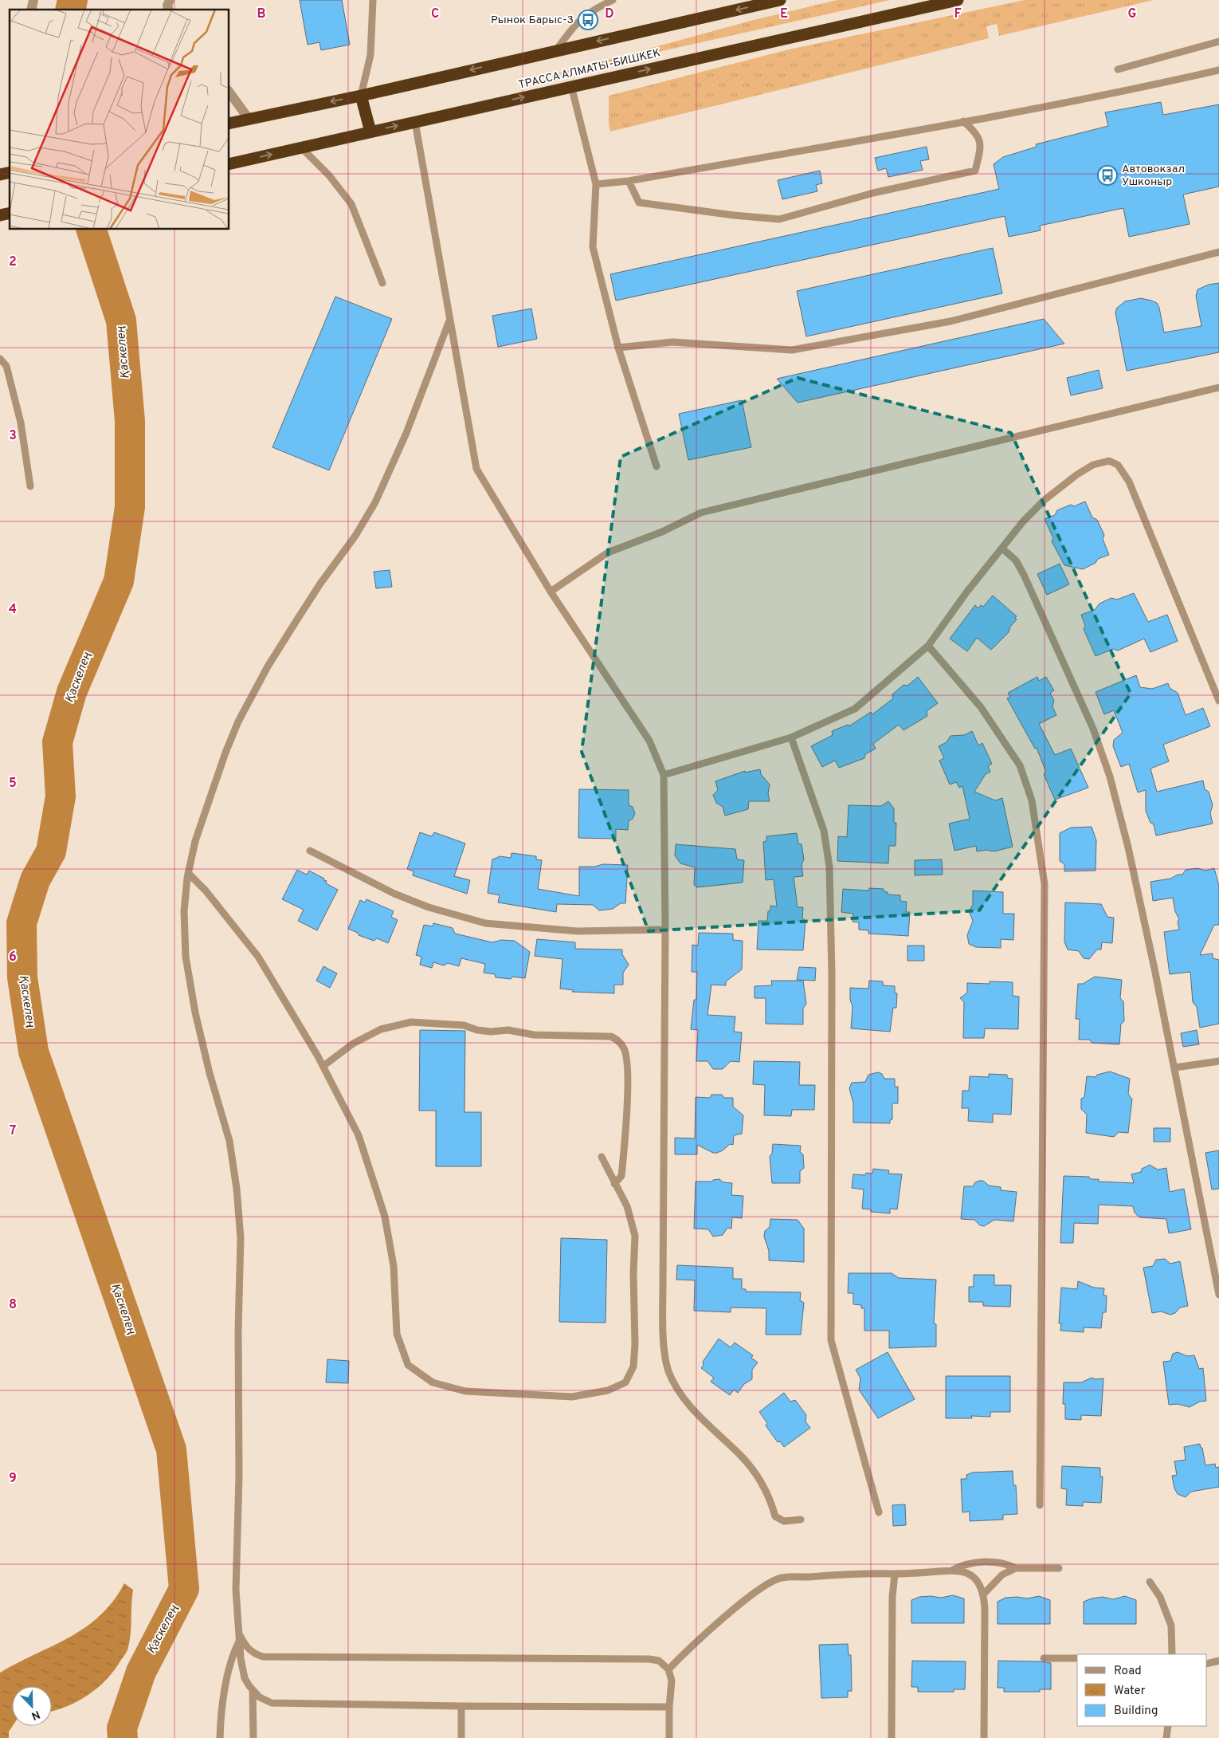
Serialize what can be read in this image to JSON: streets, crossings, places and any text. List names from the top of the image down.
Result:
{
  "streets": {
    "highway": ["ТРАССА АЛМАТЫ-БИШКЕК"]
  },
  "water": ["Қаскелең"],
  "places": {
    "bus stop": ["Рынок Барыс-3", "Автовокзал Ушконыр"]
  },
  "legend": ["Road", "Water", "Building"],
  "north": "bottom right",
  "grid": {
    "columns": [
      "B",
      "C",
      "D",
      "E",
      "F",
      "G"
    ],
    "rows": [
      "2",
      "3",
      "4",
      "5",
      "6",
      "7",
      "8",
      "9"
    ]
  }
}
